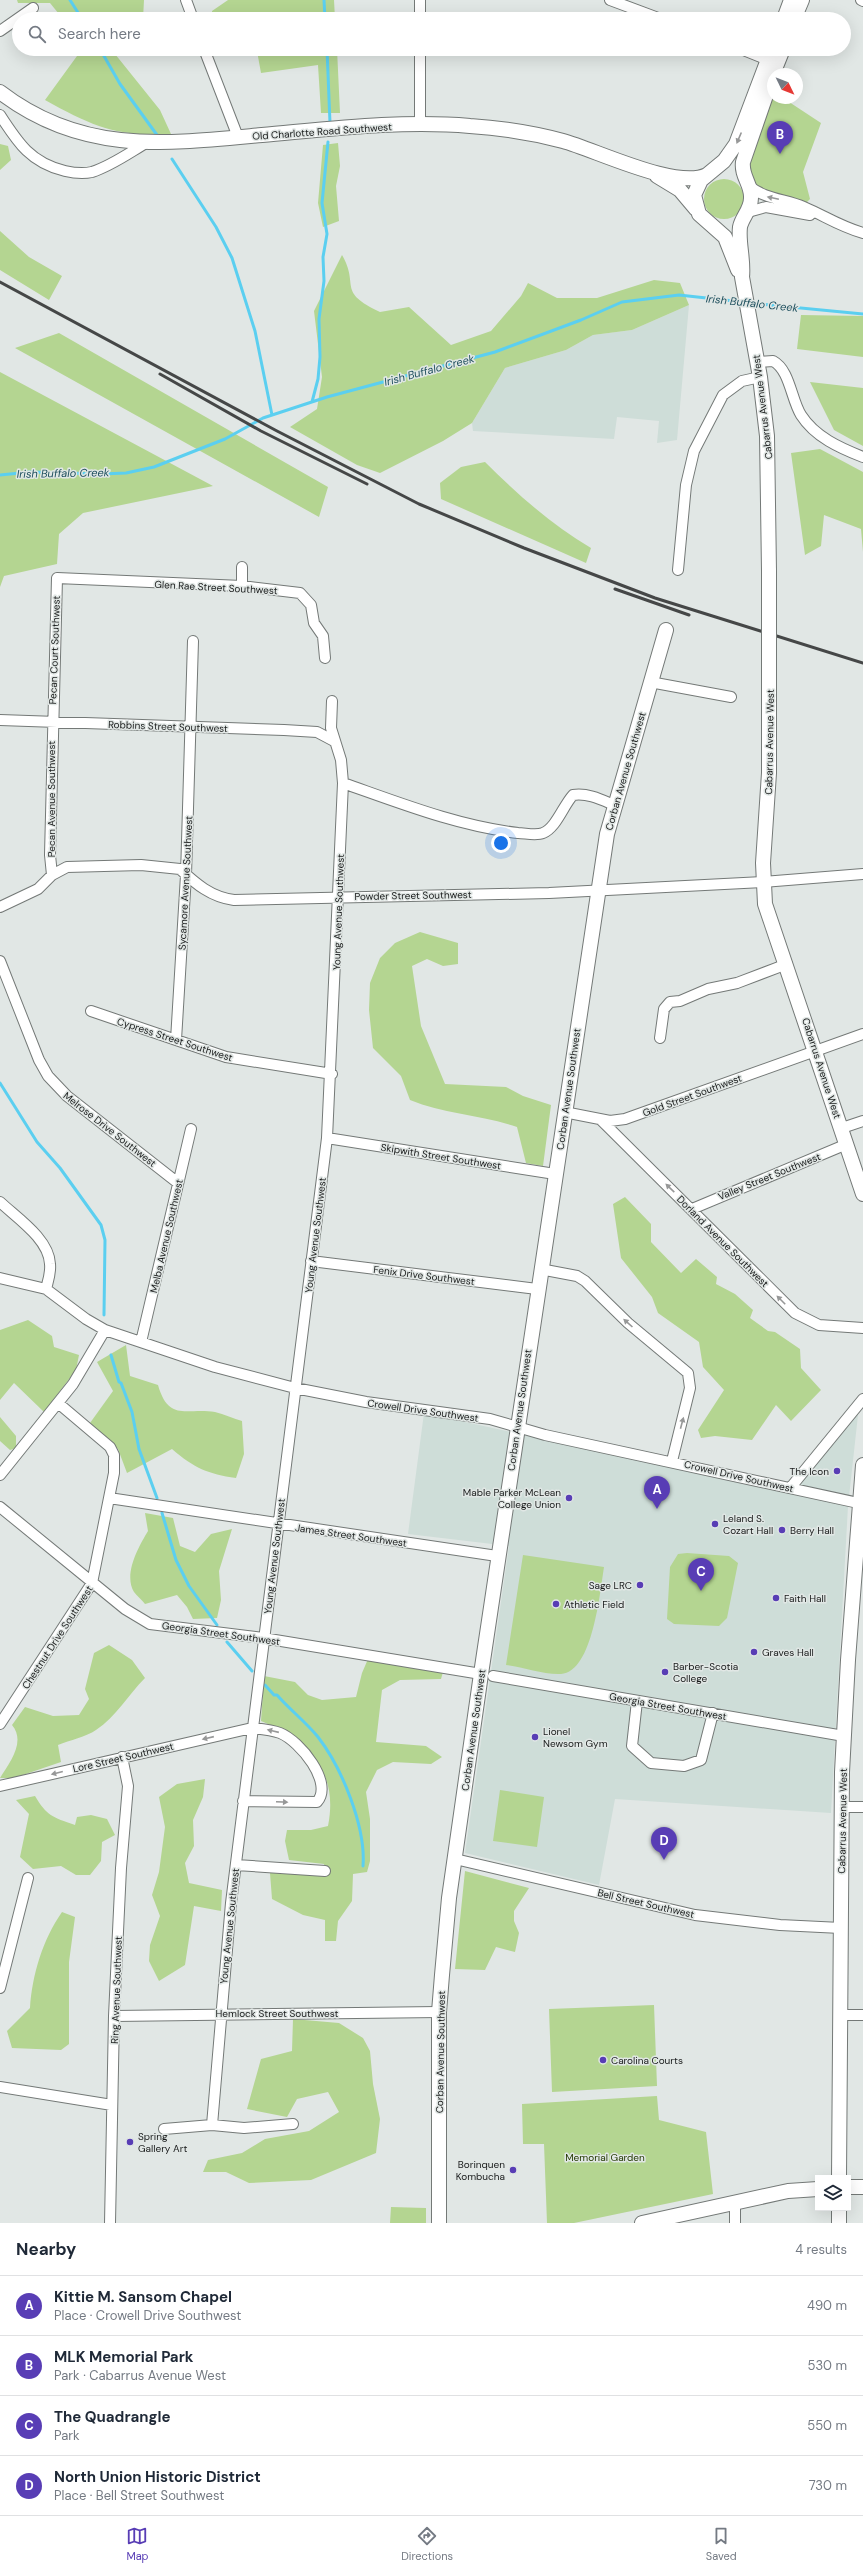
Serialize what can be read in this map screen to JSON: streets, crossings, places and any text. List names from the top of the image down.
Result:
{
  "streets": {
    "street": [
      "Old Charlotte Road Southwest",
      "Cabarrus Avenue West",
      "Glen Rae Street Southwest",
      "Pecan Court Southwest",
      "Robbins Street Southwest",
      "Corban Avenue Southwest",
      "Pecan Avenue Southwest",
      "Sycamore Avenue Southwest",
      "Powder Street Southwest",
      "Young Avenue Southwest",
      "Cypress Street Southwest",
      "Gold Street Southwest",
      "Melrose Drive Southwest",
      "Skipwith Street Southwest",
      "Valley Street Southwest",
      "Melba Avenue Southwest",
      "Dorland Avenue Southwest",
      "Fenix Drive Southwest",
      "Crowell Drive Southwest",
      "James Street Southwest",
      "Georgia Street Southwest",
      "Chestnut Drive Southwest",
      "Lore Street Southwest",
      "Bell Street Southwest",
      "Ring Avenue Southwest",
      "Hemlock Street Southwest"
    ]
  },
  "crossings": [
    ["Old Charlotte Road Southwest", "Cabarrus Avenue West"],
    ["Cabarrus Avenue West", "Powder Street Southwest"],
    ["Cabarrus Avenue West", "Gold Street Southwest"],
    ["Cabarrus Avenue West", "Valley Street Southwest"],
    ["Cabarrus Avenue West", "Crowell Drive Southwest"],
    ["Cabarrus Avenue West", "Georgia Street Southwest"],
    ["Cabarrus Avenue West", "Bell Street Southwest"],
    ["Glen Rae Street Southwest", "Pecan Court Southwest"],
    ["Pecan Court Southwest", "Robbins Street Southwest"],
    ["Pecan Court Southwest", "Pecan Avenue Southwest"],
    ["Robbins Street Southwest", "Pecan Avenue Southwest"],
    ["Robbins Street Southwest", "Sycamore Avenue Southwest"],
    ["Robbins Street Southwest", "Young Avenue Southwest"],
    ["Corban Avenue Southwest", "Powder Street Southwest"],
    ["Corban Avenue Southwest", "Gold Street Southwest"],
    ["Corban Avenue Southwest", "Skipwith Street Southwest"],
    ["Corban Avenue Southwest", "Fenix Drive Southwest"],
    ["Corban Avenue Southwest", "Crowell Drive Southwest"],
    ["Corban Avenue Southwest", "James Street Southwest"],
    ["Corban Avenue Southwest", "Georgia Street Southwest"],
    ["Corban Avenue Southwest", "Bell Street Southwest"],
    ["Corban Avenue Southwest", "Hemlock Street Southwest"],
    ["Pecan Avenue Southwest", "Powder Street Southwest"],
    ["Sycamore Avenue Southwest", "Powder Street Southwest"],
    ["Sycamore Avenue Southwest", "Cypress Street Southwest"],
    ["Powder Street Southwest", "Young Avenue Southwest"],
    ["Young Avenue Southwest", "Cypress Street Southwest"],
    ["Young Avenue Southwest", "Skipwith Street Southwest"],
    ["Young Avenue Southwest", "Fenix Drive Southwest"],
    ["Young Avenue Southwest", "Crowell Drive Southwest"],
    ["Young Avenue Southwest", "James Street Southwest"],
    ["Young Avenue Southwest", "Georgia Street Southwest"],
    ["Young Avenue Southwest", "Lore Street Southwest"],
    ["Young Avenue Southwest", "Hemlock Street Southwest"],
    ["Gold Street Southwest", "Dorland Avenue Southwest"],
    ["Melrose Drive Southwest", "Melba Avenue Southwest"],
    ["Valley Street Southwest", "Dorland Avenue Southwest"],
    ["Melba Avenue Southwest", "Crowell Drive Southwest"],
    ["James Street Southwest", "Chestnut Drive Southwest"],
    ["Georgia Street Southwest", "Chestnut Drive Southwest"],
    ["Lore Street Southwest", "Ring Avenue Southwest"],
    ["Ring Avenue Southwest", "Hemlock Street Southwest"]
  ],
  "one_way": ["Dorland Avenue Southwest", "Lore Street Southwest"],
  "water": ["Irish Buffalo Creek"],
  "parks": ["Memorial Garden"],
  "places": [
    "The Icon",
    "Mable Parker McLean College Union",
    "Leland S. Cozart Hall",
    "Berry Hall",
    "Sage LRC",
    "Faith Hall",
    "Athletic Field",
    "Graves Hall",
    "Barber-Scotia College",
    "Lionel Newsom Gym",
    "Carolina Courts",
    "Spring Gallery Art",
    "Borinquen Kombucha"
  ],
  "north": "bottom right",
  "page": {
    "search": "Search here",
    "pins": [
      "B",
      "A",
      "C",
      "D"
    ],
    "heading": ["Nearby", "4 results"],
    "list": [
      {
        "mark": "A",
        "name": "Kittie M. Sansom Chapel",
        "note": "Place · Crowell Drive Southwest",
        "value": "490 m"
      },
      {
        "mark": "B",
        "name": "MLK Memorial Park",
        "note": "Park · Cabarrus Avenue West",
        "value": "530 m"
      },
      {
        "mark": "C",
        "name": "The Quadrangle",
        "note": "Park",
        "value": "550 m"
      },
      {
        "mark": "D",
        "name": "North Union Historic District",
        "note": "Place · Bell Street Southwest",
        "value": "730 m"
      }
    ],
    "nav": ["Map", "Directions", "Saved"]
  }
}
